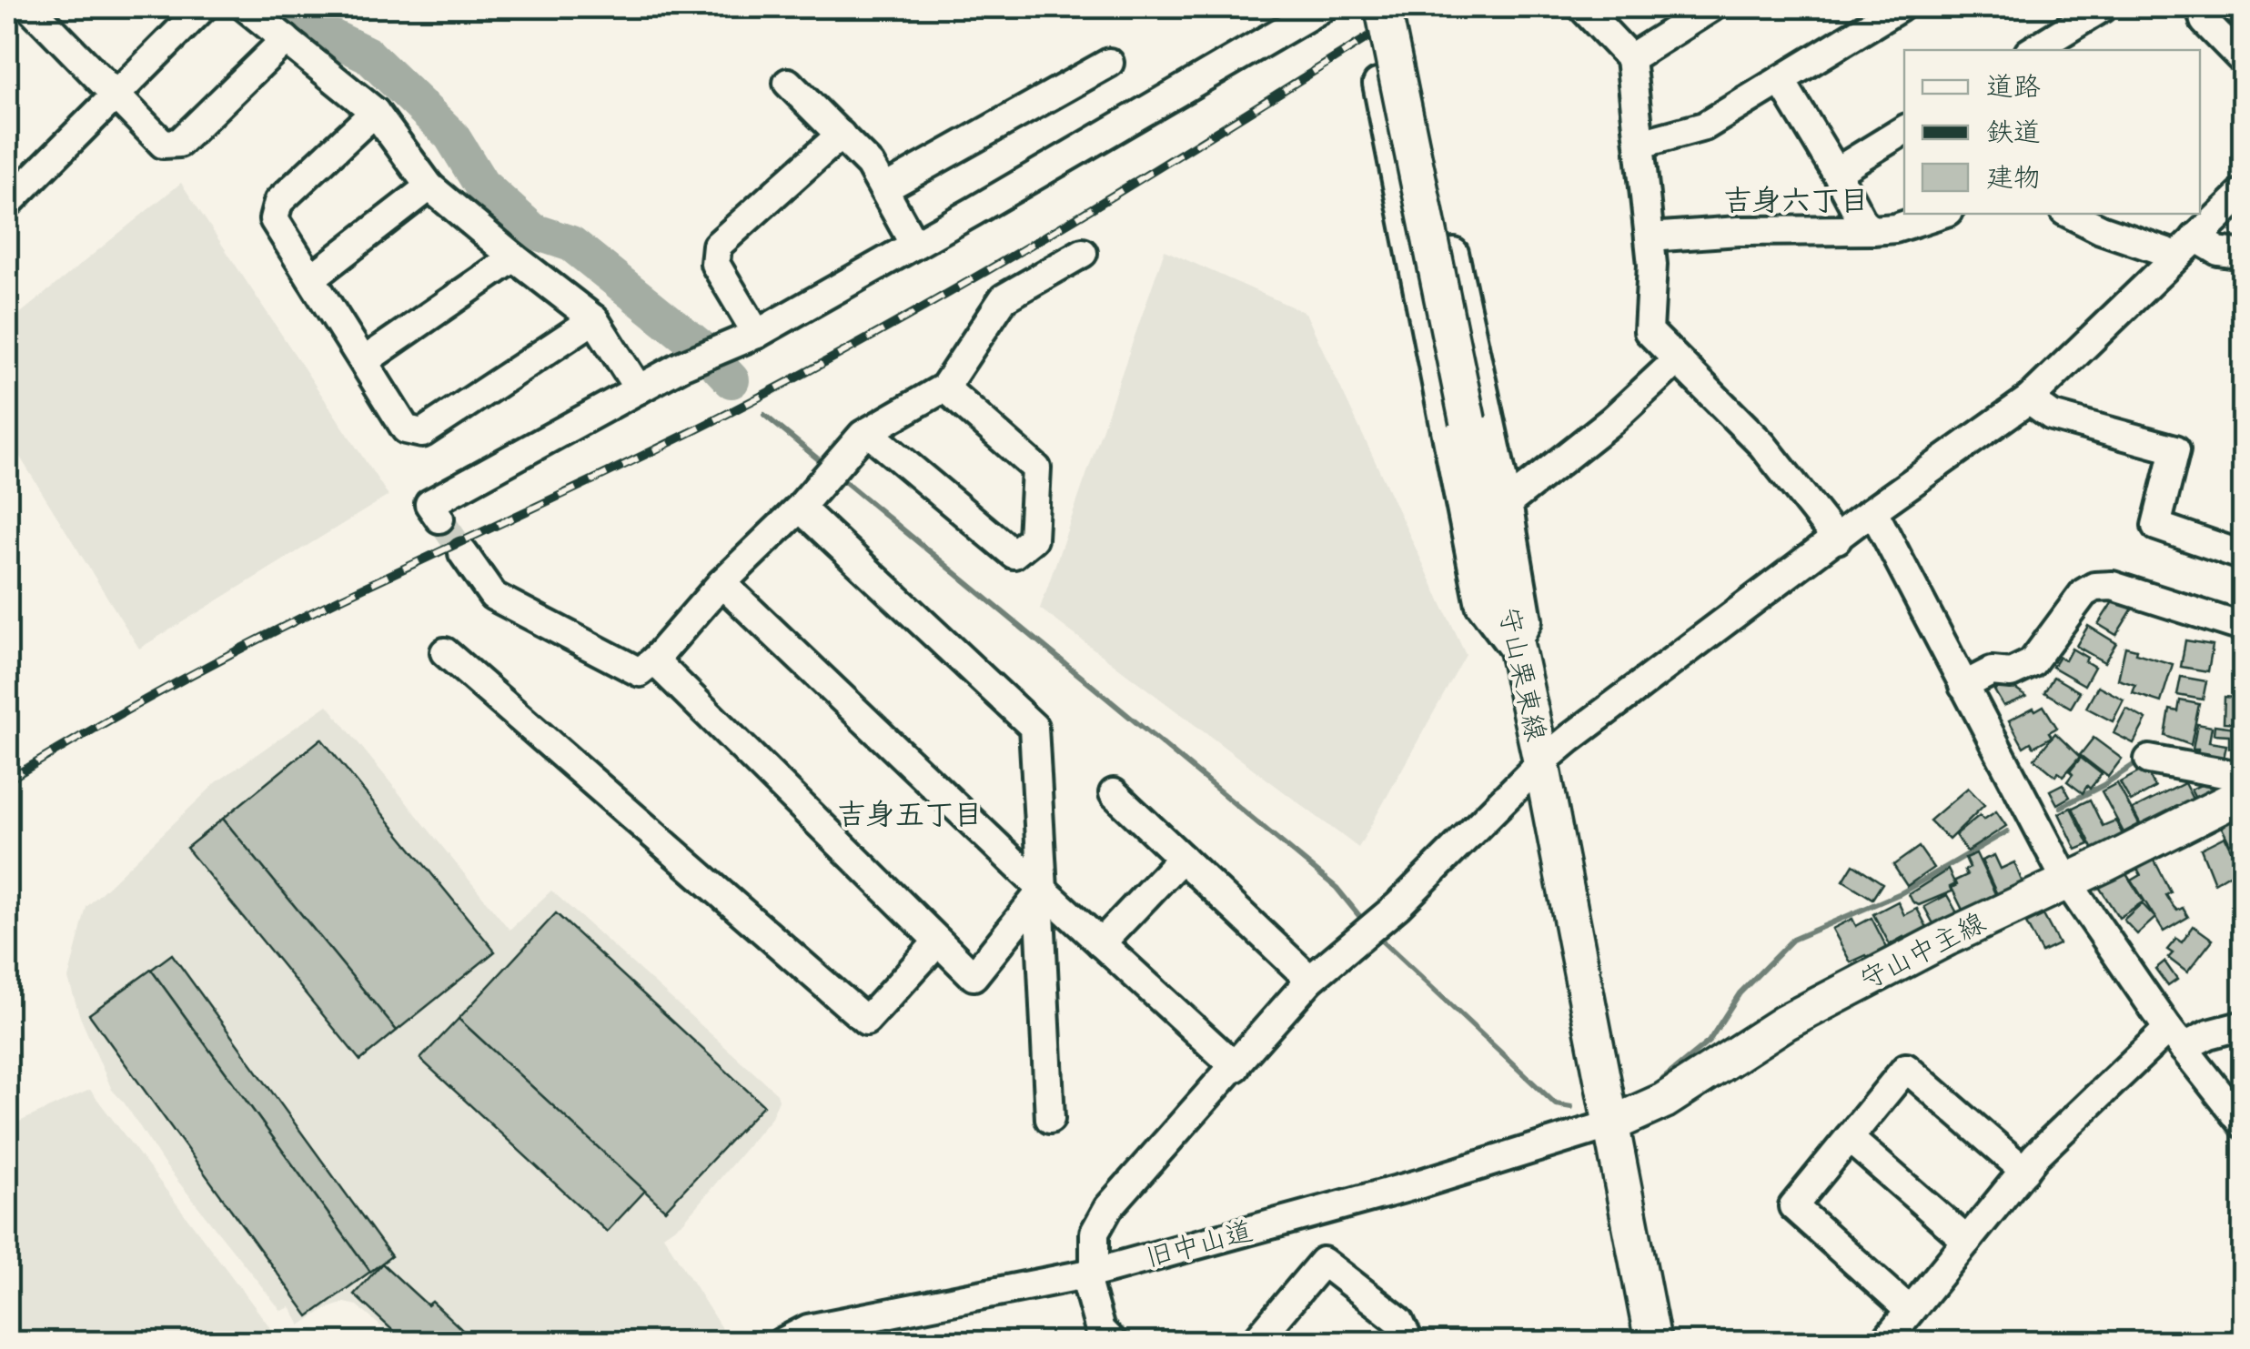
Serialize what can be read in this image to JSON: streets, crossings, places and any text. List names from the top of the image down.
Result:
{
  "streets": {
    "main road": ["守山栗東線", "守山中主線"],
    "street": ["旧中山道"]
  },
  "crossings": [
    ["守山栗東線", "守山中主線"],
    ["守山栗東線", "旧中山道"],
    ["守山中主線", "旧中山道"]
  ],
  "districts": ["吉身六丁目", "吉身五丁目"],
  "legend": ["道路", "鉄道", "建物"]
}
